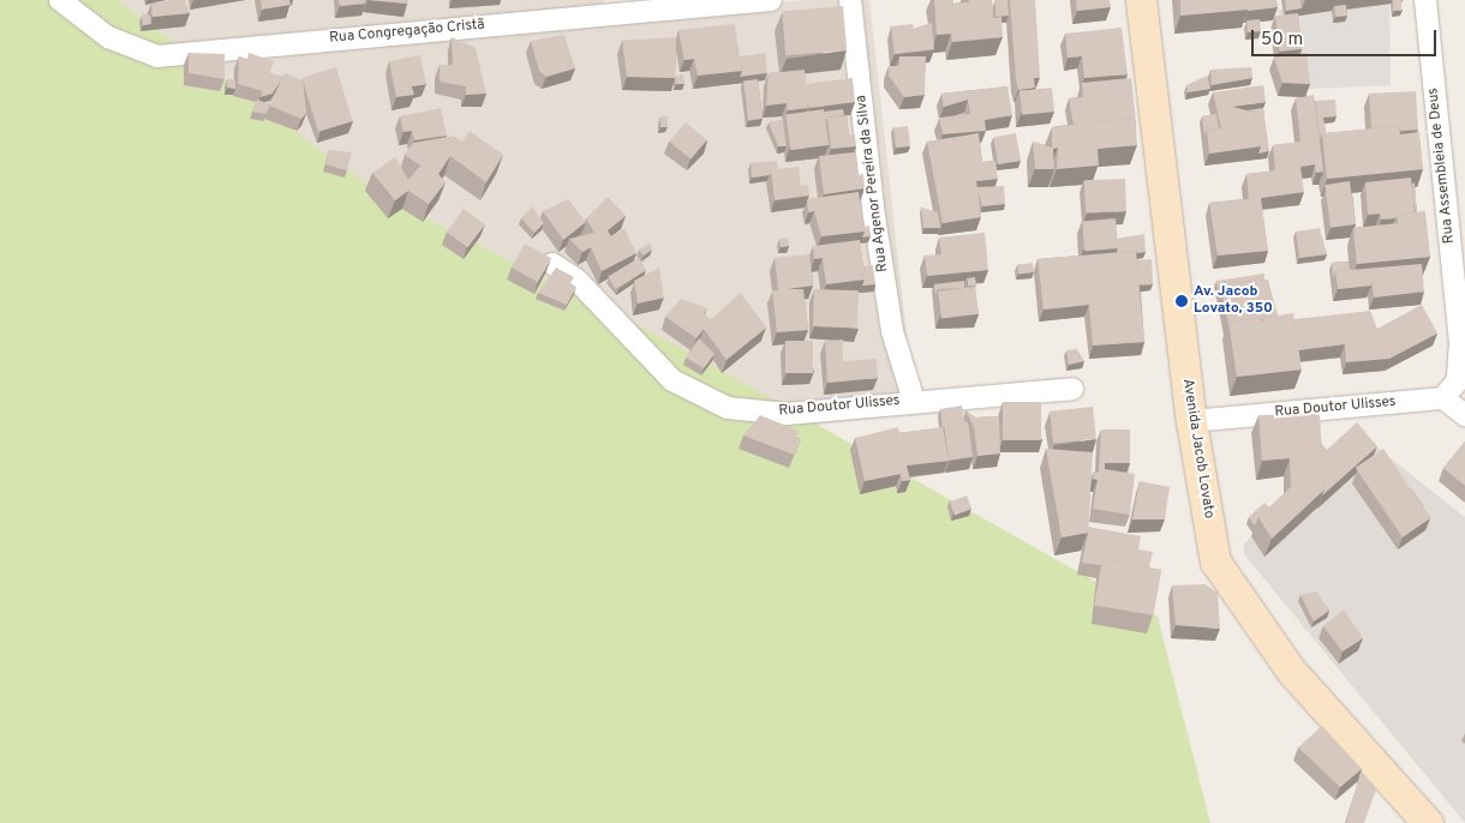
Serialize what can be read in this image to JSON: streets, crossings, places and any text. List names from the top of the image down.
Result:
{
  "streets": {
    "main road": ["Avenida Jacob Lovato"],
    "street": [
      "Rua Congregação Cristã",
      "Rua Assembleia de Deus",
      "Rua Agenor Pereira da Silva",
      "Rua Doutor Ulisses"
    ]
  },
  "crossings": [
    ["Rua Assembleia de Deus", "Rua Doutor Ulisses"],
    ["Rua Agenor Pereira da Silva", "Rua Doutor Ulisses"],
    ["Rua Doutor Ulisses", "Avenida Jacob Lovato"]
  ],
  "places": ["Av. Jacob Lovato, 350"],
  "scale_bar": "50 m"
}
